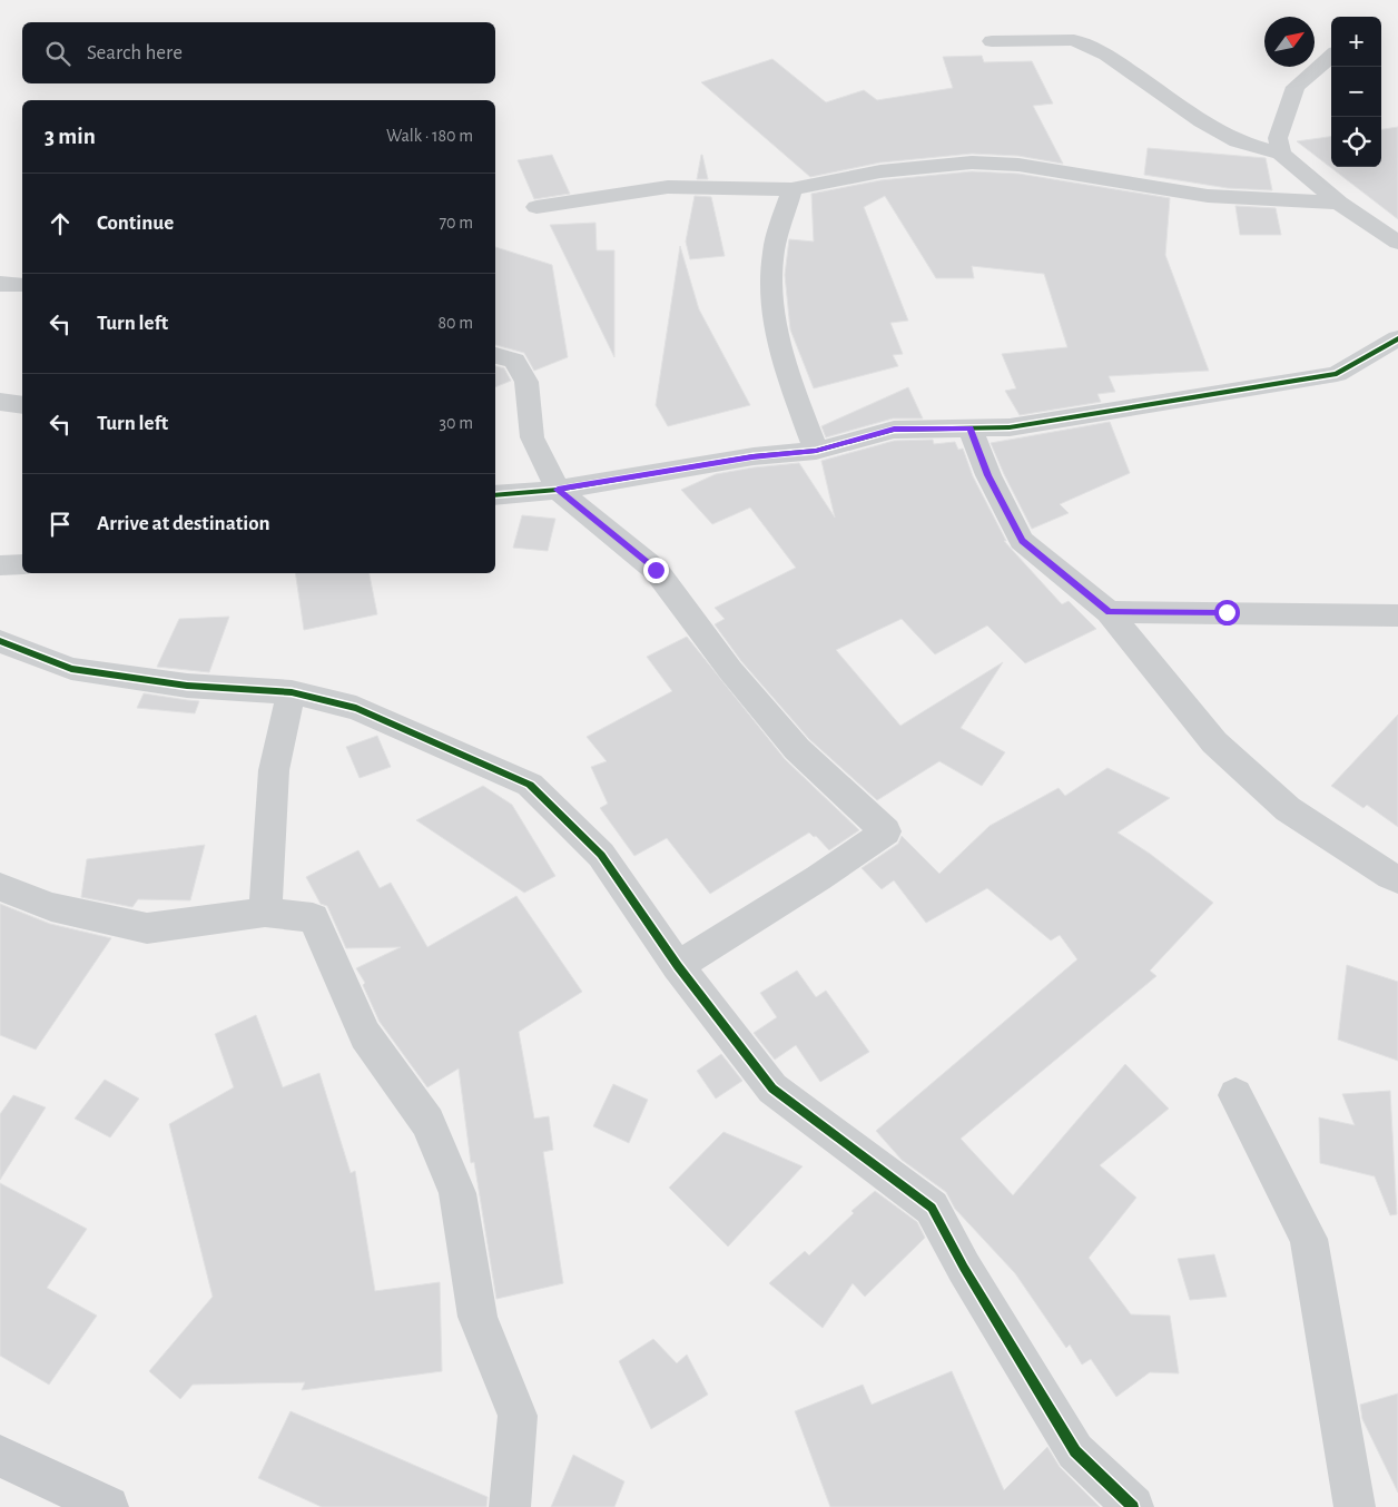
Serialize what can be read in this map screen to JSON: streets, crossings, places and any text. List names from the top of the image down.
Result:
{
  "north": "top right",
  "page": {
    "map_buttons": ["+", "−"],
    "search": "Search here",
    "heading": ["3 min", "Walk · 180 m"],
    "list": [
      ["Continue", "70 m"],
      ["Turn left", "80 m"],
      ["Turn left", "30 m"],
      "Arrive at destination"
    ]
  }
}
